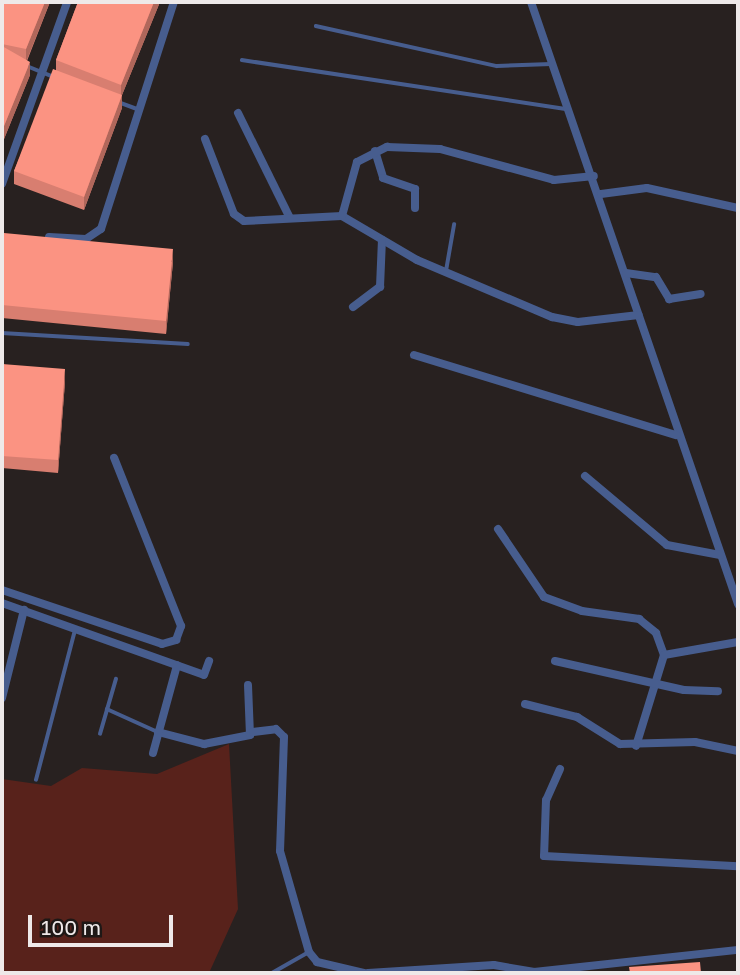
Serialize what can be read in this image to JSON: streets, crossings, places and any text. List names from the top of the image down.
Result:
{
  "scale_bar": "100 m"
}
